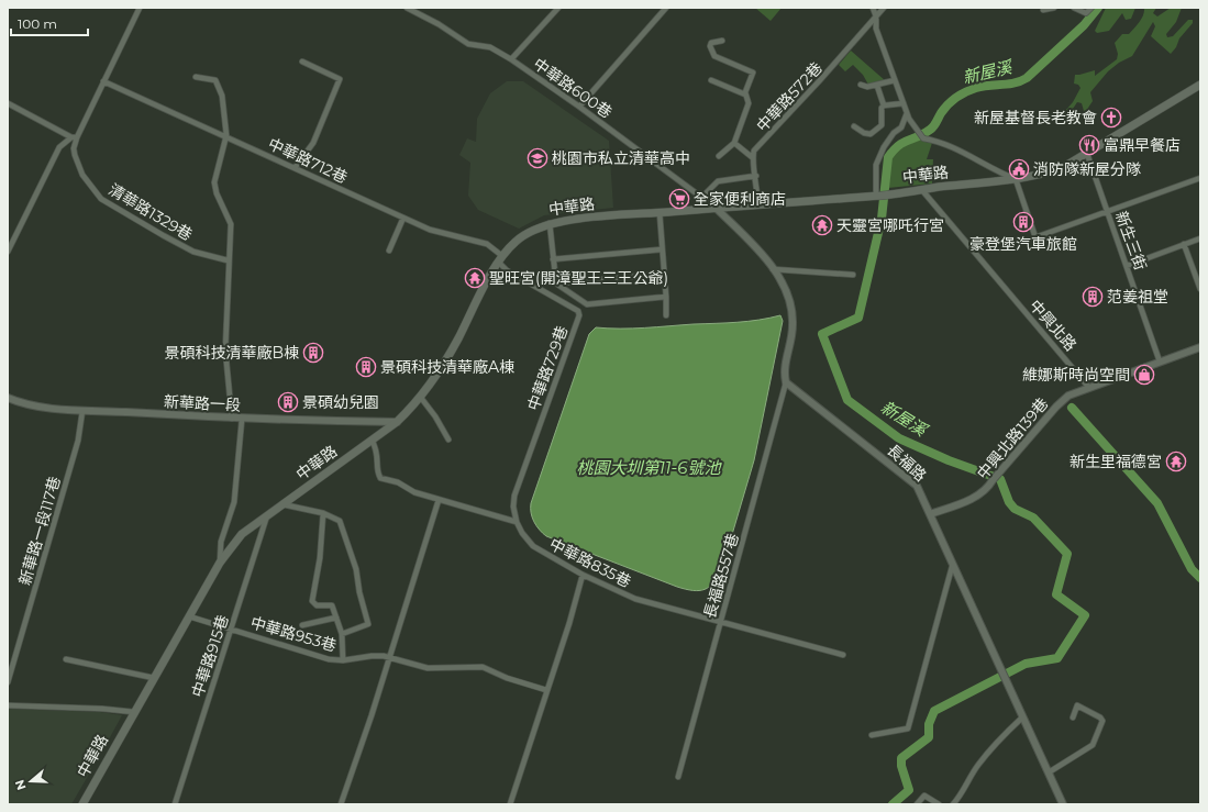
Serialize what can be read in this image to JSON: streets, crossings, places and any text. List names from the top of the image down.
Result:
{
  "streets": {
    "main road": ["中華路"],
    "street": [
      "中華路600巷",
      "中華路572巷",
      "中華路712巷",
      "清華路1329巷",
      "新生三街",
      "中興北路",
      "中華路729巷",
      "新華路一段",
      "中興北路139巷",
      "長福路",
      "新華路一段117巷",
      "中華路835巷",
      "長福路557巷",
      "中華路953巷",
      "中華路915巷"
    ]
  },
  "crossings": [
    ["中華路600巷", "中華路"],
    ["中華路712巷", "中華路"],
    ["中華路712巷", "中華路729巷"],
    ["中華路", "新生三街"],
    ["中華路", "中興北路"],
    ["中華路", "中華路729巷"],
    ["中華路", "新華路一段"],
    ["中華路", "中華路953巷"],
    ["中華路", "中華路915巷"],
    ["中興北路", "中興北路139巷"],
    ["中華路729巷", "中華路835巷"],
    ["新華路一段", "新華路一段117巷"],
    ["中興北路139巷", "長福路"],
    ["長福路", "長福路557巷"],
    ["中華路835巷", "長福路557巷"],
    ["中華路953巷", "中華路915巷"]
  ],
  "water": ["新屋溪", "桃園大圳第11-6號池"],
  "places": {
    "church": ["新屋基督長老教會"],
    "restaurant": ["富鼎早餐店"],
    "school or university": ["桃園市私立清華高中"],
    "public building": ["消防隊新屋分隊"],
    "supermarket": ["全家便利商店"],
    "building": [
      "豪登堡汽車旅館",
      "范姜祖堂",
      "景碩科技清華廠B棟",
      "景碩科技清華廠A棟",
      "景碩幼兒園"
    ],
    "temple": ["天靈宮哪吒行宮", "聖旺宮(開漳聖王三王公爺)", "新生里福德宮"],
    "shop": ["維娜斯時尚空間"]
  },
  "scale_bar": "100 m",
  "north": "left"
}
